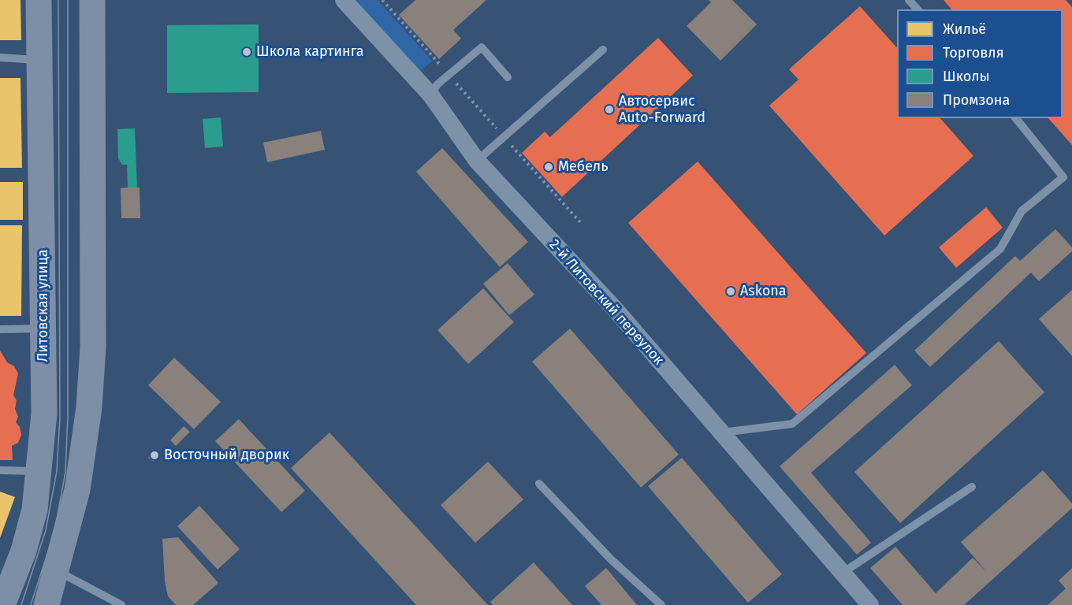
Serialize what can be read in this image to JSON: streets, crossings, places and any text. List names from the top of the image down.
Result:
{
  "streets": {
    "main road": ["Литовская улица"],
    "street": ["2-й Литовский переулок"]
  },
  "places": [
    "Школа картинга",
    "Автосервис Auto-Forward",
    "Мебель",
    "Askona",
    "Восточный дворик"
  ],
  "legend": [
    "Жильё",
    "Торговля",
    "Школы",
    "Промзона"
  ]
}
